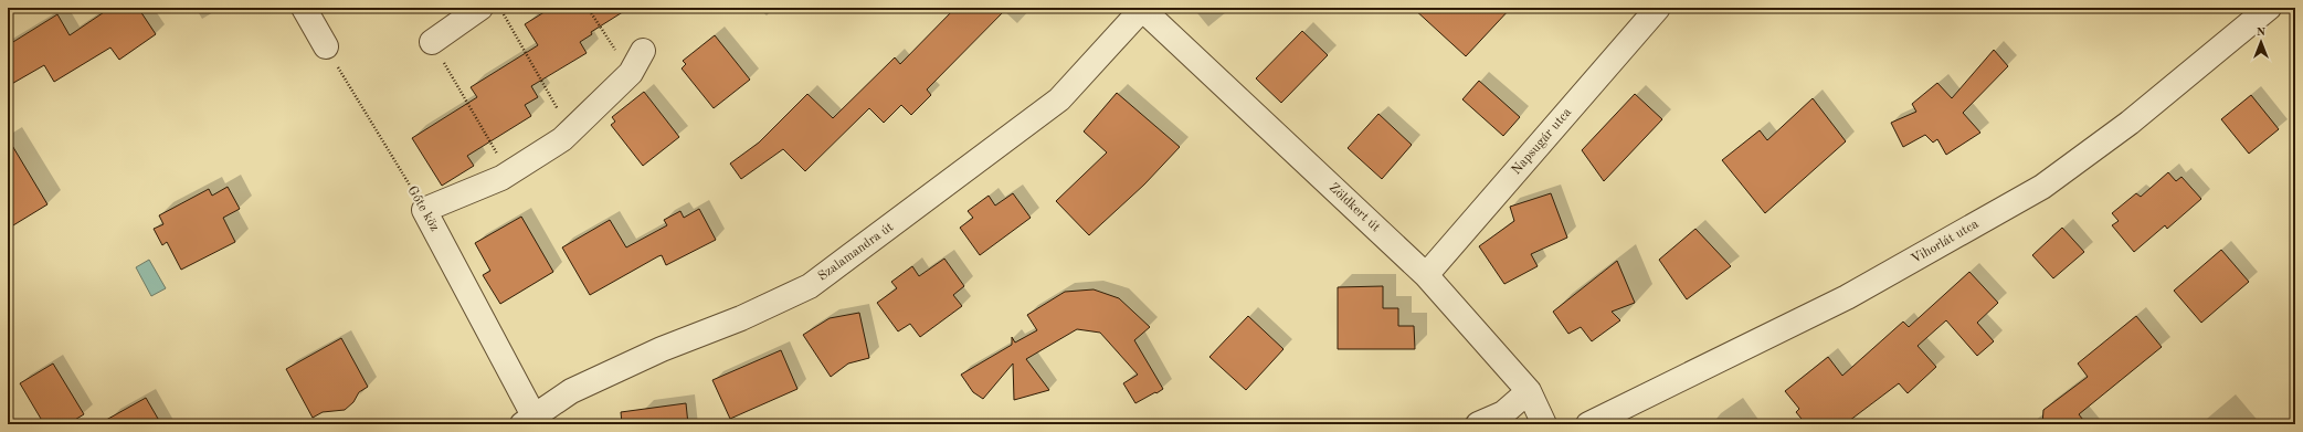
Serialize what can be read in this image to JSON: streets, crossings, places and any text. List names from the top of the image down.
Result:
{
  "streets": {
    "street": [
      "Napsugár utca",
      "Zöldkert út",
      "Gőte köz",
      "Vihorlát utca",
      "Szalamandra út"
    ]
  },
  "crossings": [
    ["Napsugár utca", "Zöldkert út"],
    ["Zöldkert út", "Szalamandra út"],
    ["Gőte köz", "Szalamandra út"]
  ],
  "north": "top"
}
